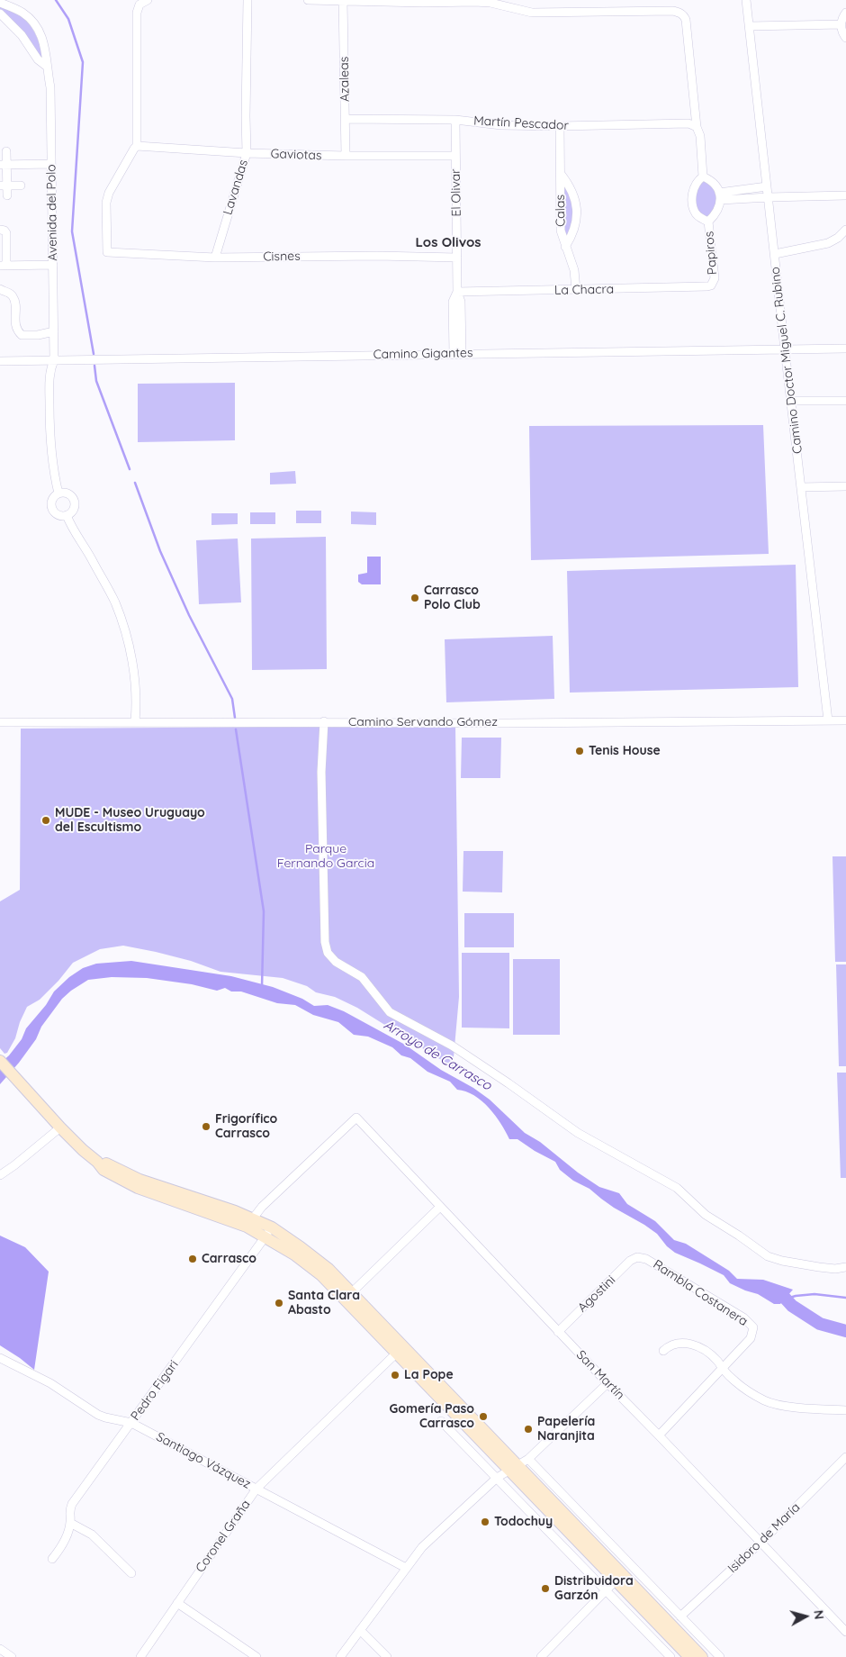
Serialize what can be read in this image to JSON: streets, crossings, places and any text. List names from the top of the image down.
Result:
{
  "streets": {
    "street": [
      "Azaleas",
      "Martín Pescador",
      "Gaviotas",
      "Lavandas",
      "El Olivar",
      "Calas",
      "Avenida del Polo",
      "Papiros",
      "Cisnes",
      "La Chacra",
      "Camino Gigantes",
      "Camino Doctor Miguel C. Rubino",
      "Camino Servando Gómez",
      "Rambla Costanera",
      "Agostini",
      "San Martín",
      "Pedro Figari",
      "Santiago Vázquez",
      "Coronel Graña",
      "Isidoro de María"
    ]
  },
  "crossings": [
    ["Azaleas", "Martín Pescador"],
    ["Azaleas", "Gaviotas"],
    ["Martín Pescador", "El Olivar"],
    ["Martín Pescador", "Calas"],
    ["Gaviotas", "Lavandas"],
    ["Gaviotas", "El Olivar"],
    ["Gaviotas", "Cisnes"],
    ["Lavandas", "Cisnes"],
    ["El Olivar", "Cisnes"],
    ["El Olivar", "La Chacra"],
    ["El Olivar", "Camino Gigantes"],
    ["Calas", "La Chacra"],
    ["Avenida del Polo", "Camino Gigantes"],
    ["Papiros", "La Chacra"],
    ["Camino Gigantes", "Camino Doctor Miguel C. Rubino"],
    ["Camino Doctor Miguel C. Rubino", "Camino Servando Gómez"],
    ["Rambla Costanera", "Agostini"],
    ["Agostini", "San Martín"],
    ["San Martín", "Isidoro de María"],
    ["Pedro Figari", "Santiago Vázquez"],
    ["Santiago Vázquez", "Coronel Graña"]
  ],
  "districts": ["Los Olivos"],
  "water": ["Arroyo de Carrasco"],
  "parks": ["Parque Fernando Garcia"],
  "places": [
    "Carrasco Polo Club",
    "Tenis House",
    "MUDE - Museo Uruguayo del Escultismo",
    "Frigorífico Carrasco",
    "Carrasco",
    "Santa Clara Abasto",
    "La Pope",
    "Gomería Paso Carrasco",
    "Papelería Naranjita",
    "Todochuy",
    "Distribuidora Garzón"
  ],
  "north": "right"
}
